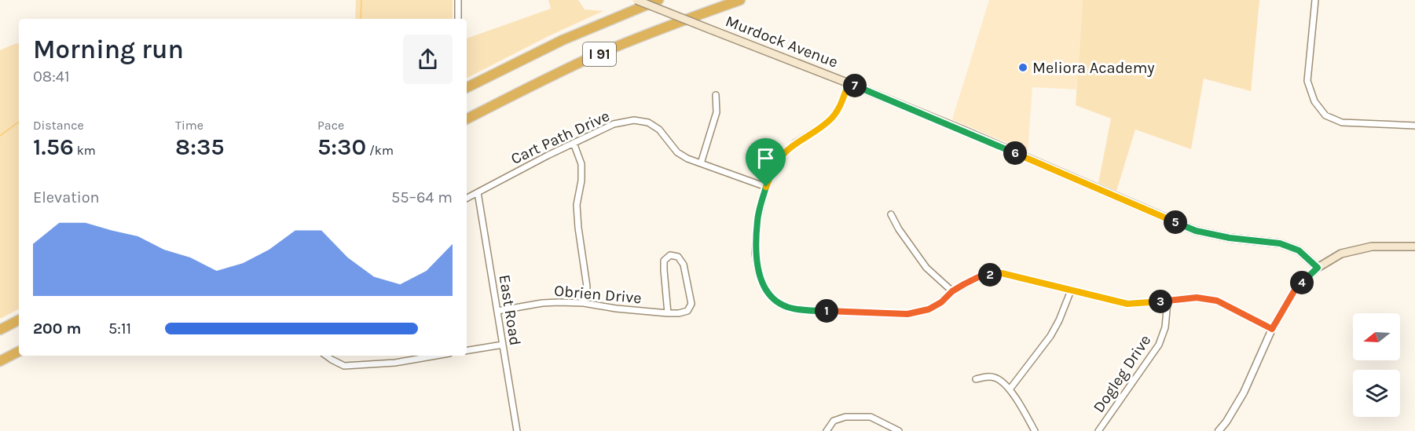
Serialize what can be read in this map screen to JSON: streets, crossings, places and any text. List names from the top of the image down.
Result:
{
  "streets": {
    "highway": ["I 91"],
    "main road": ["Murdock Avenue"],
    "street": [
      "Cart Path Drive",
      "Obrien Drive",
      "East Road",
      "Dogleg Drive"
    ]
  },
  "crossings": [
    ["Cart Path Drive", "East Road"],
    ["Obrien Drive", "East Road"]
  ],
  "places": ["Meliora Academy"],
  "north": "left",
  "page": {
    "heading": ["Morning run", "08:41"],
    "pins": [
      "7",
      "6",
      "5",
      "2",
      "4",
      "3",
      "1"
    ],
    "stats": [
      ["Distance", "1.56 km"],
      ["Time", "8:35"],
      ["Pace", "5:30 /km"]
    ],
    "chart": ["Elevation", "55–64 m"],
    "list": [
      {
        "name": "200 m",
        "note": "5:11"
      }
    ]
  }
}
